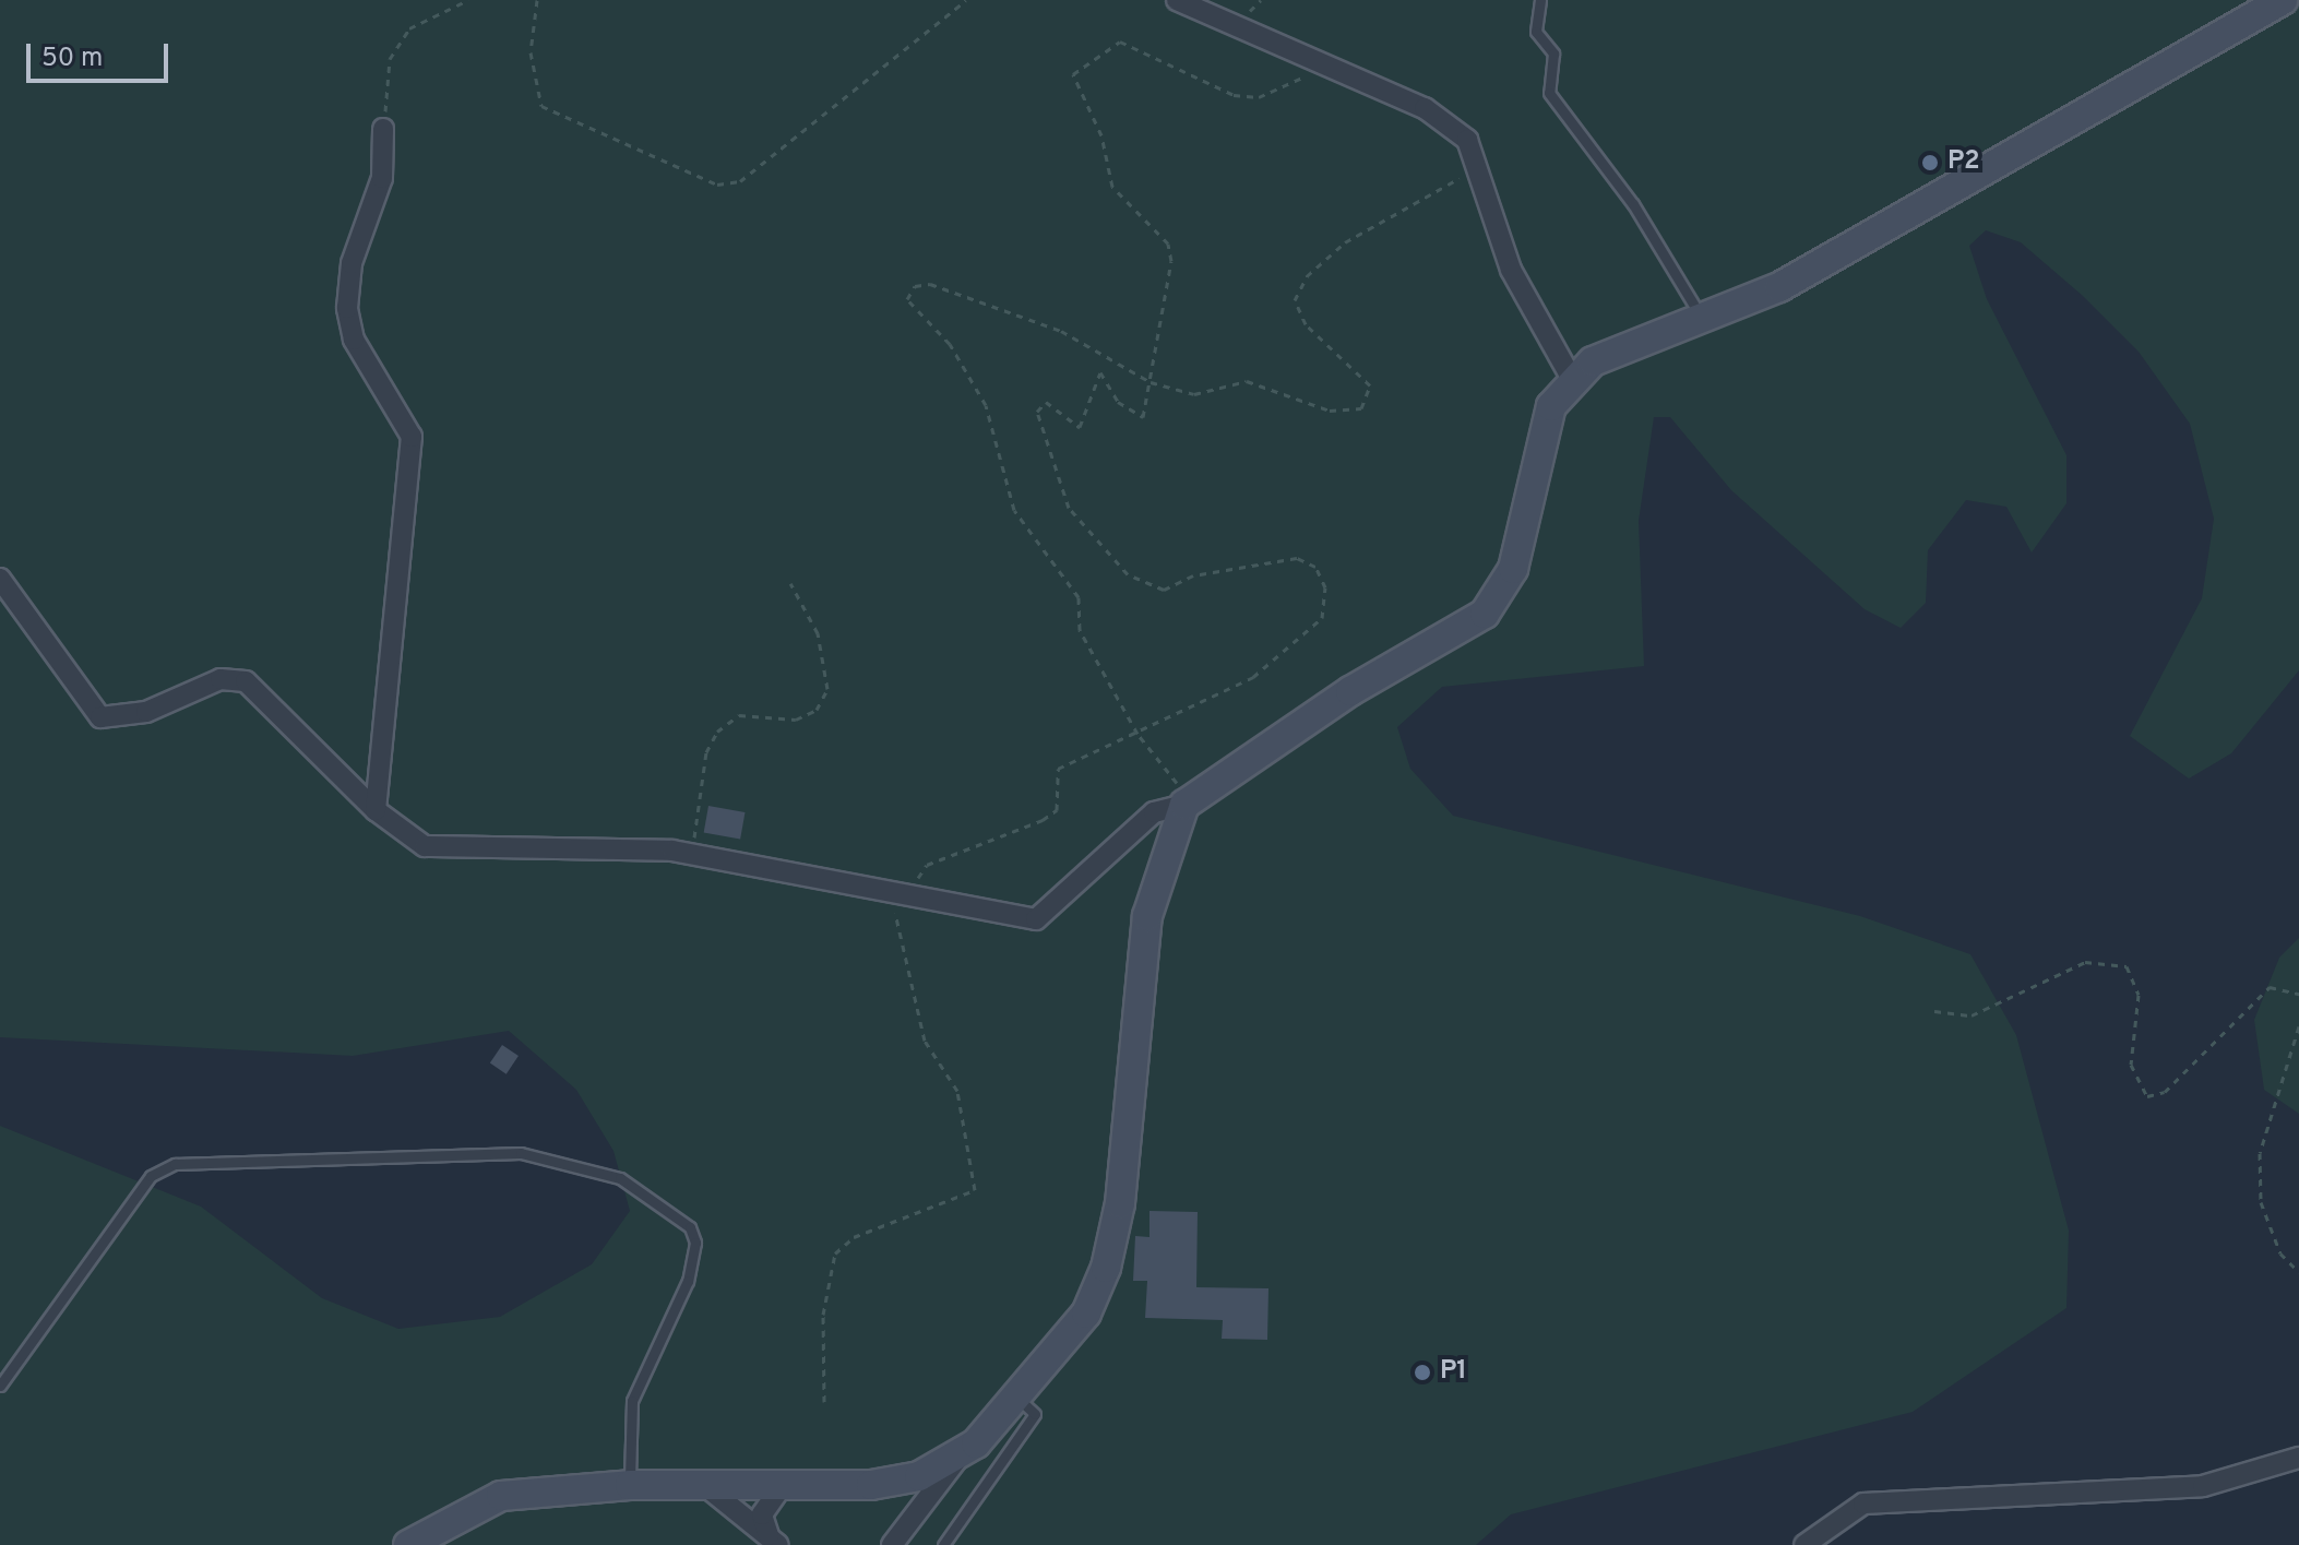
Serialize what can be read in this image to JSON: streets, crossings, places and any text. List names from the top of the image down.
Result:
{
  "places": ["P2", "P1"],
  "scale_bar": "50 m"
}
